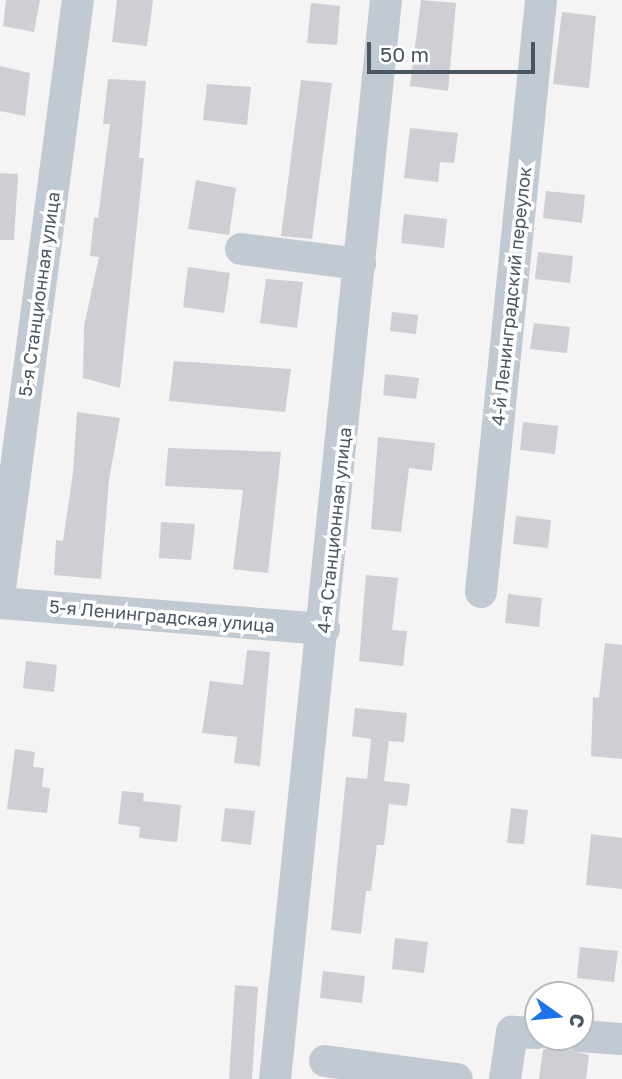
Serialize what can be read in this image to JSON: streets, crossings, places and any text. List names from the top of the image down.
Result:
{
  "streets": {
    "street": [
      "5-я Станционная улица",
      "4-й Ленинградский переулок",
      "4-я Станционная улица",
      "5-я Ленинградская улица"
    ]
  },
  "crossings": [
    ["4-я Станционная улица", "5-я Ленинградская улица"]
  ],
  "scale_bar": "50 m",
  "north": "right"
}
